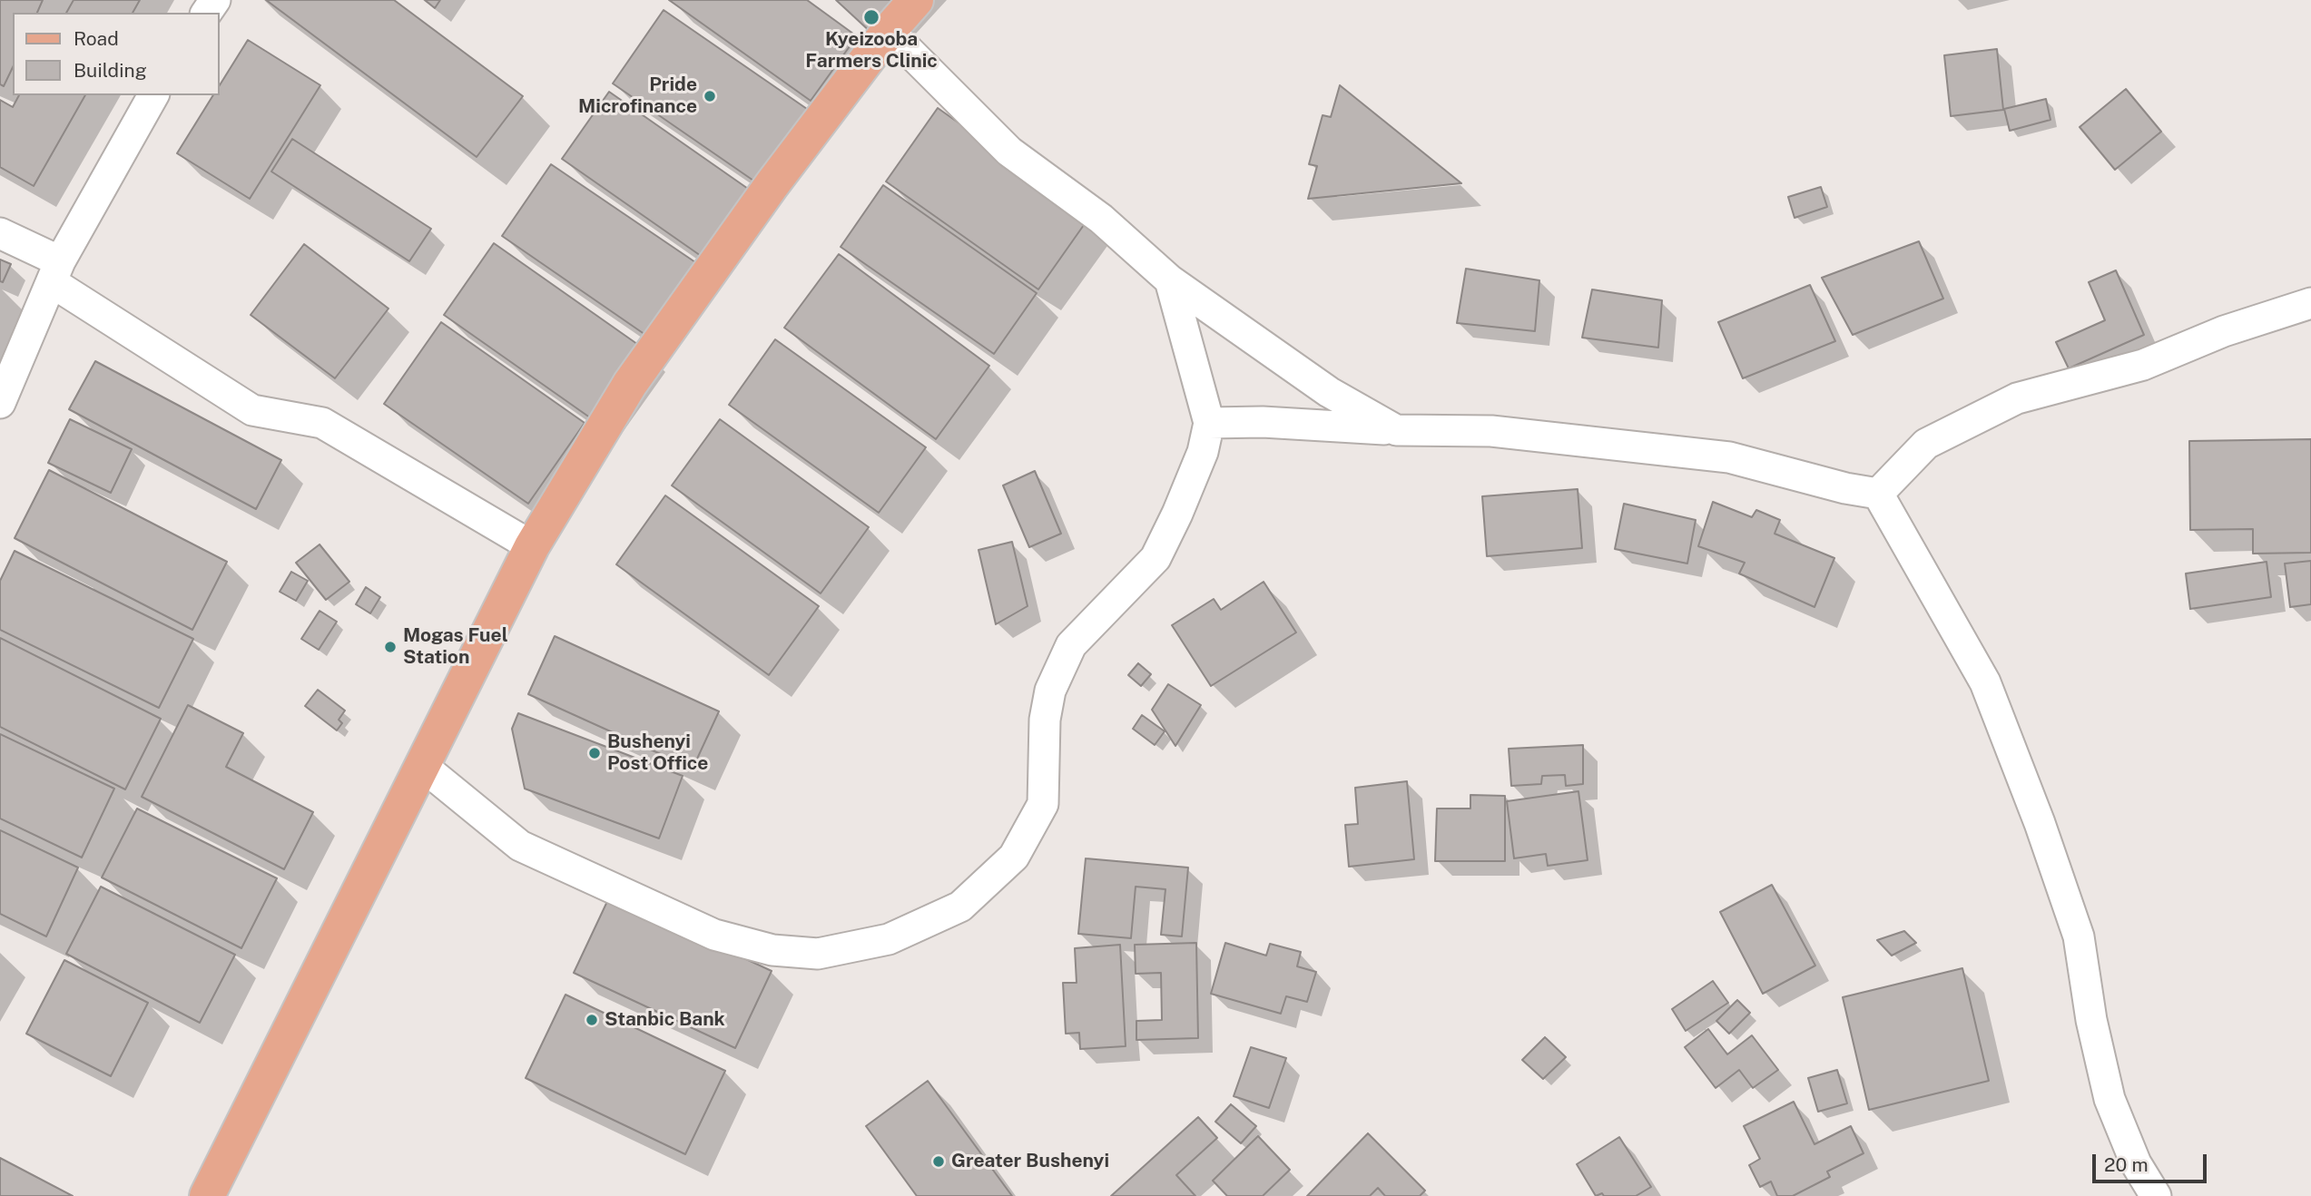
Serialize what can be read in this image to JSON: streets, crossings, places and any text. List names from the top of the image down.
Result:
{
  "places": [
    "Kyeizooba Farmers Clinic",
    "Pride Microfinance",
    "Mogas Fuel Station",
    "Bushenyi Post Office",
    "Stanbic Bank",
    "Greater Bushenyi"
  ],
  "legend": ["Road", "Building"],
  "scale_bar": "20 m"
}
